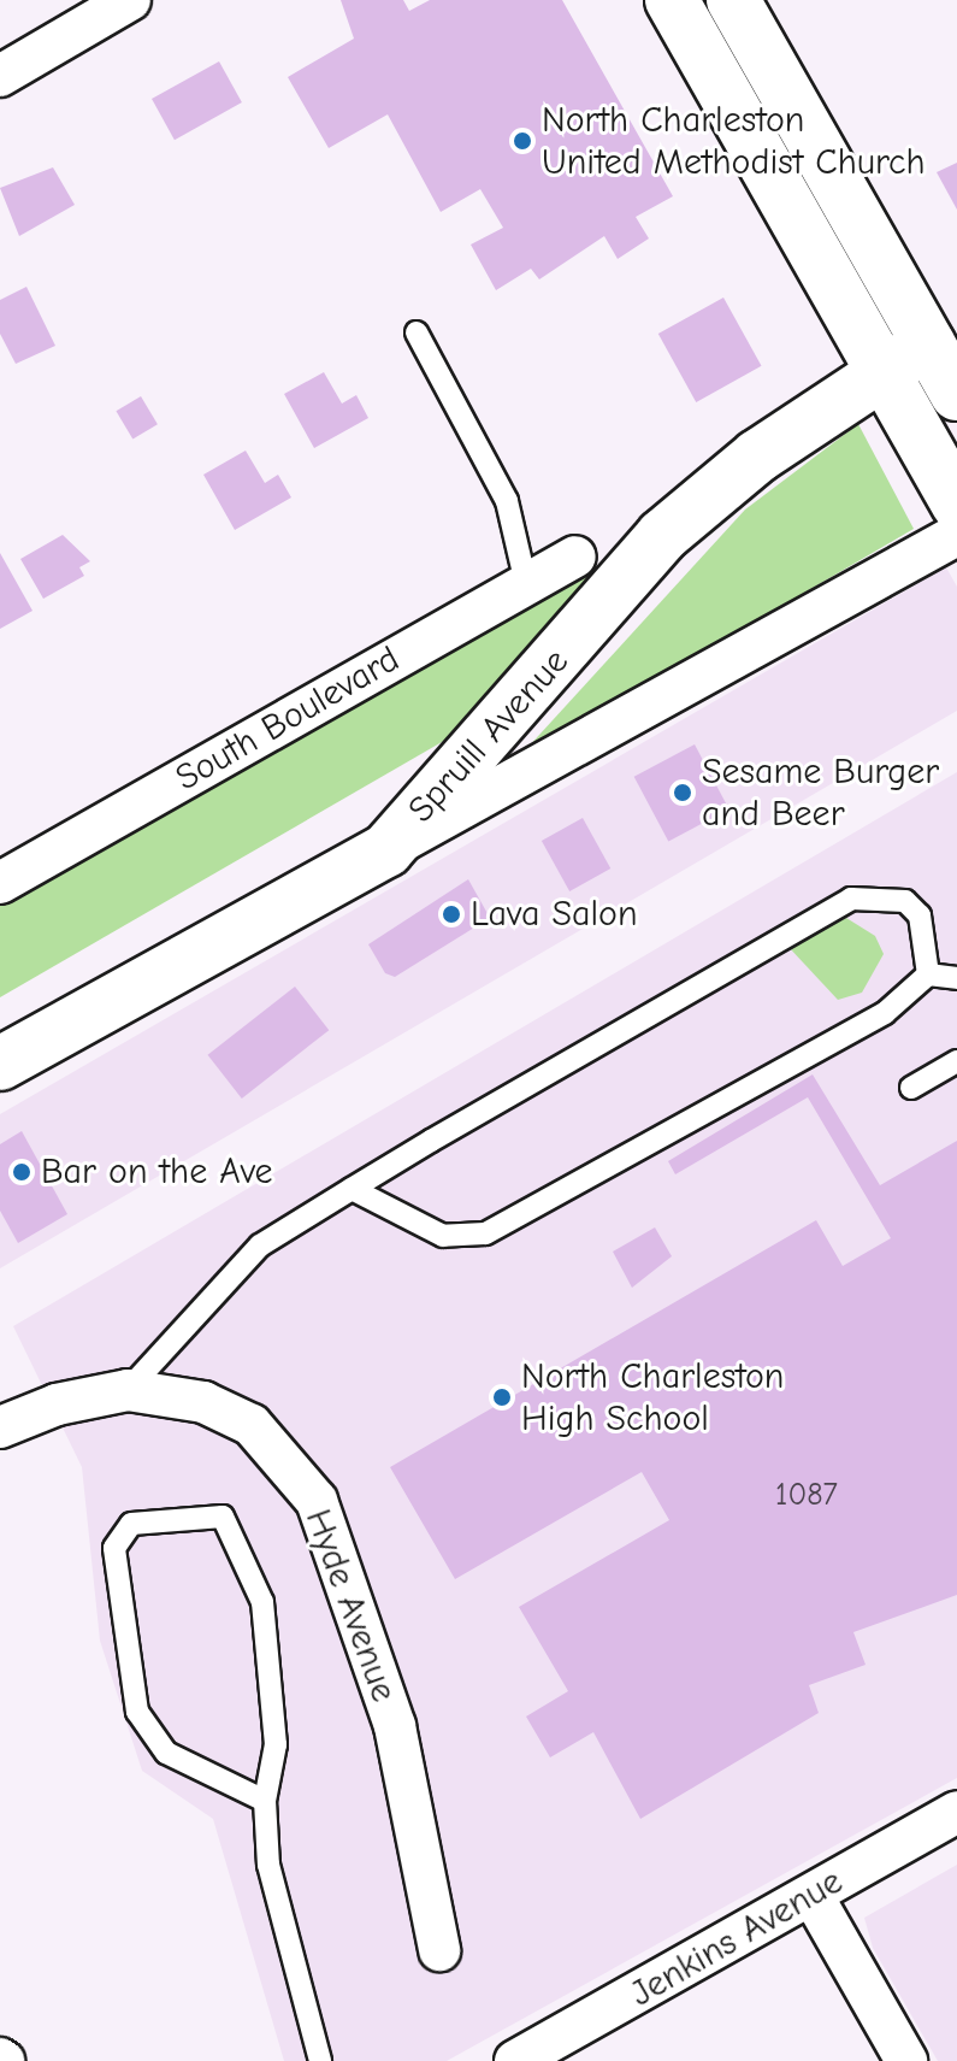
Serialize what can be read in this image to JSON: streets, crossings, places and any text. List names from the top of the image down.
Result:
{
  "streets": {
    "street": [
      "South Boulevard",
      "Spruill Avenue",
      "Hyde Avenue",
      "Jenkins Avenue"
    ]
  },
  "places": [
    "North Charleston United Methodist Church",
    "Sesame Burger and Beer",
    "Lava Salon",
    "Bar on the Ave",
    "North Charleston High School"
  ],
  "house_numbers": ["1087"]
}
